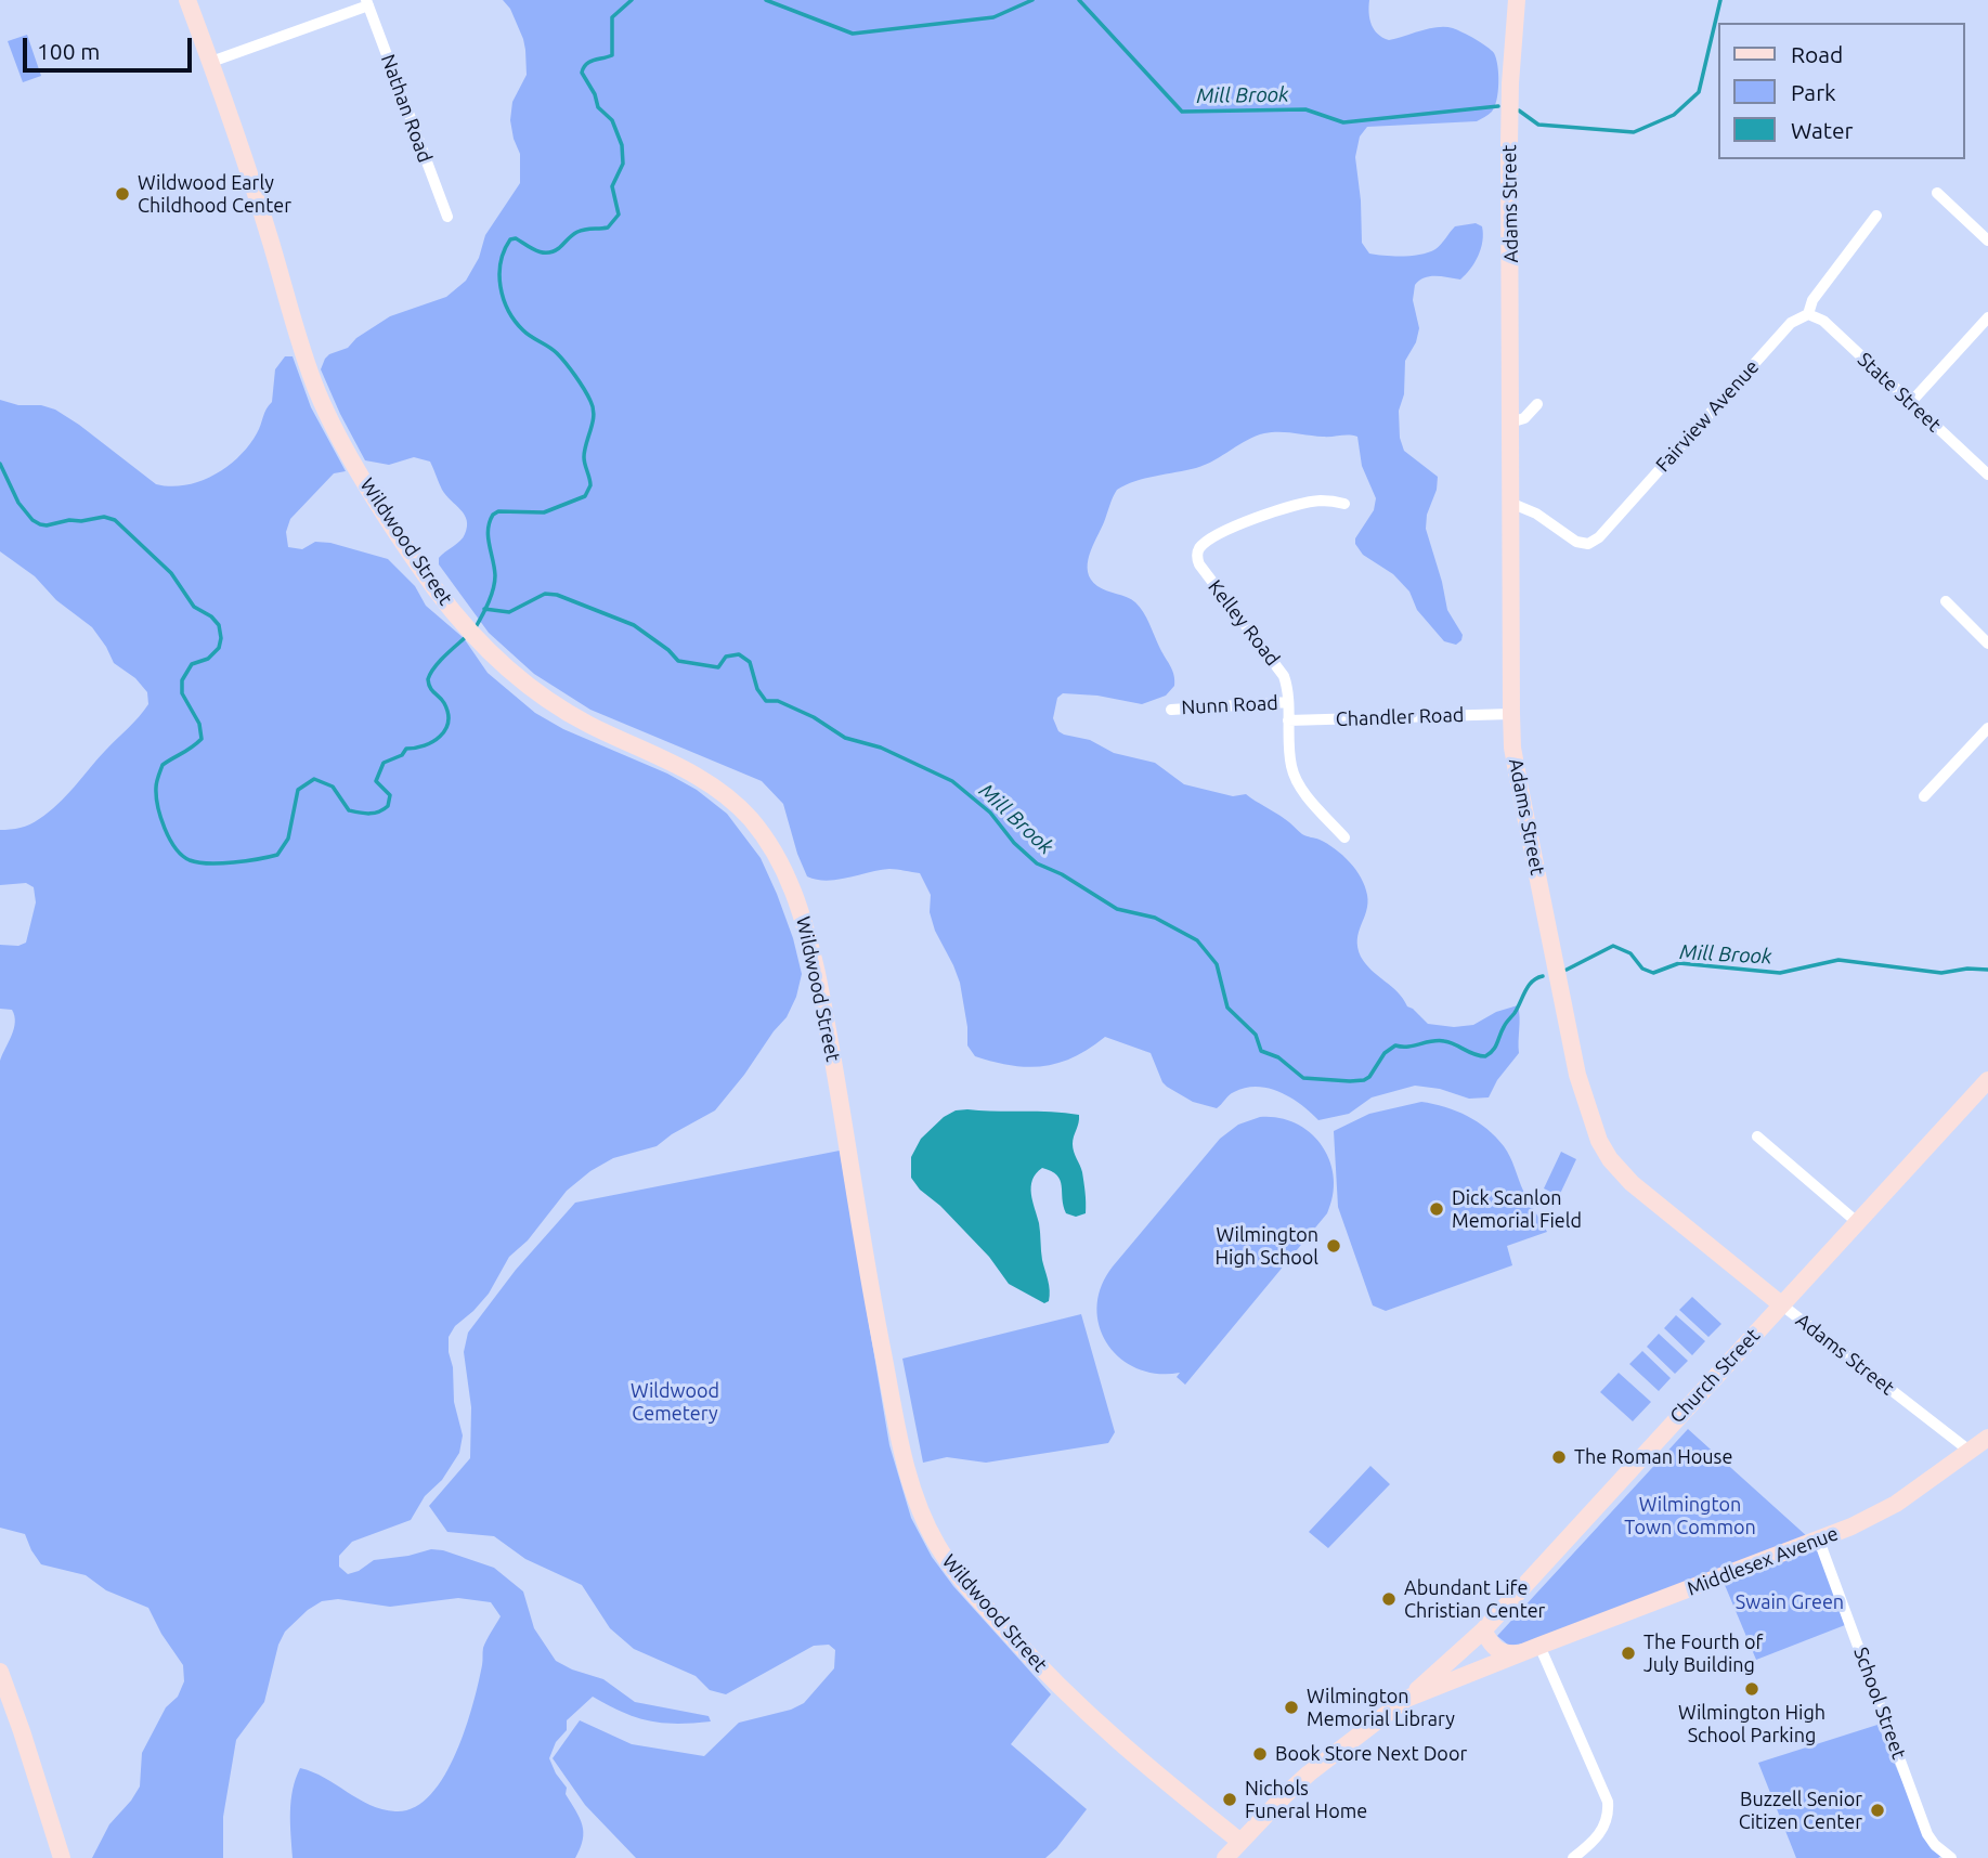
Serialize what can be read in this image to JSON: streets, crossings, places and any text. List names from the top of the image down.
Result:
{
  "streets": {
    "street": [
      "Nathan Road",
      "Adams Street",
      "State Street",
      "Fairview Avenue",
      "Wildwood Street",
      "Kelley Road",
      "Nunn Road",
      "Chandler Road",
      "Church Street",
      "Middlesex Avenue",
      "School Street"
    ]
  },
  "crossings": [
    ["Adams Street", "Fairview Avenue"],
    ["Adams Street", "Chandler Road"],
    ["Adams Street", "Church Street"],
    ["Adams Street", "Middlesex Avenue"],
    ["State Street", "Fairview Avenue"],
    ["Wildwood Street", "Middlesex Avenue"],
    ["Kelley Road", "Nunn Road"],
    ["Kelley Road", "Chandler Road"],
    ["Church Street", "Middlesex Avenue"],
    ["Middlesex Avenue", "School Street"]
  ],
  "water": ["Mill Brook"],
  "parks": ["Wildwood Cemetery", "Wilmington Town Common", "Swain Green"],
  "places": [
    "Wildwood Early Childhood Center",
    "Dick Scanlon Memorial Field",
    "Wilmington High School",
    "The Roman House",
    "Abundant Life Christian Center",
    "The Fourth of July Building",
    "Wilmington High School Parking",
    "Wilmington Memorial Library",
    "Book Store Next Door",
    "Nichols Funeral Home",
    "Buzzell Senior Citizen Center"
  ],
  "legend": ["Road", "Park", "Water"],
  "scale_bar": "100 m"
}
